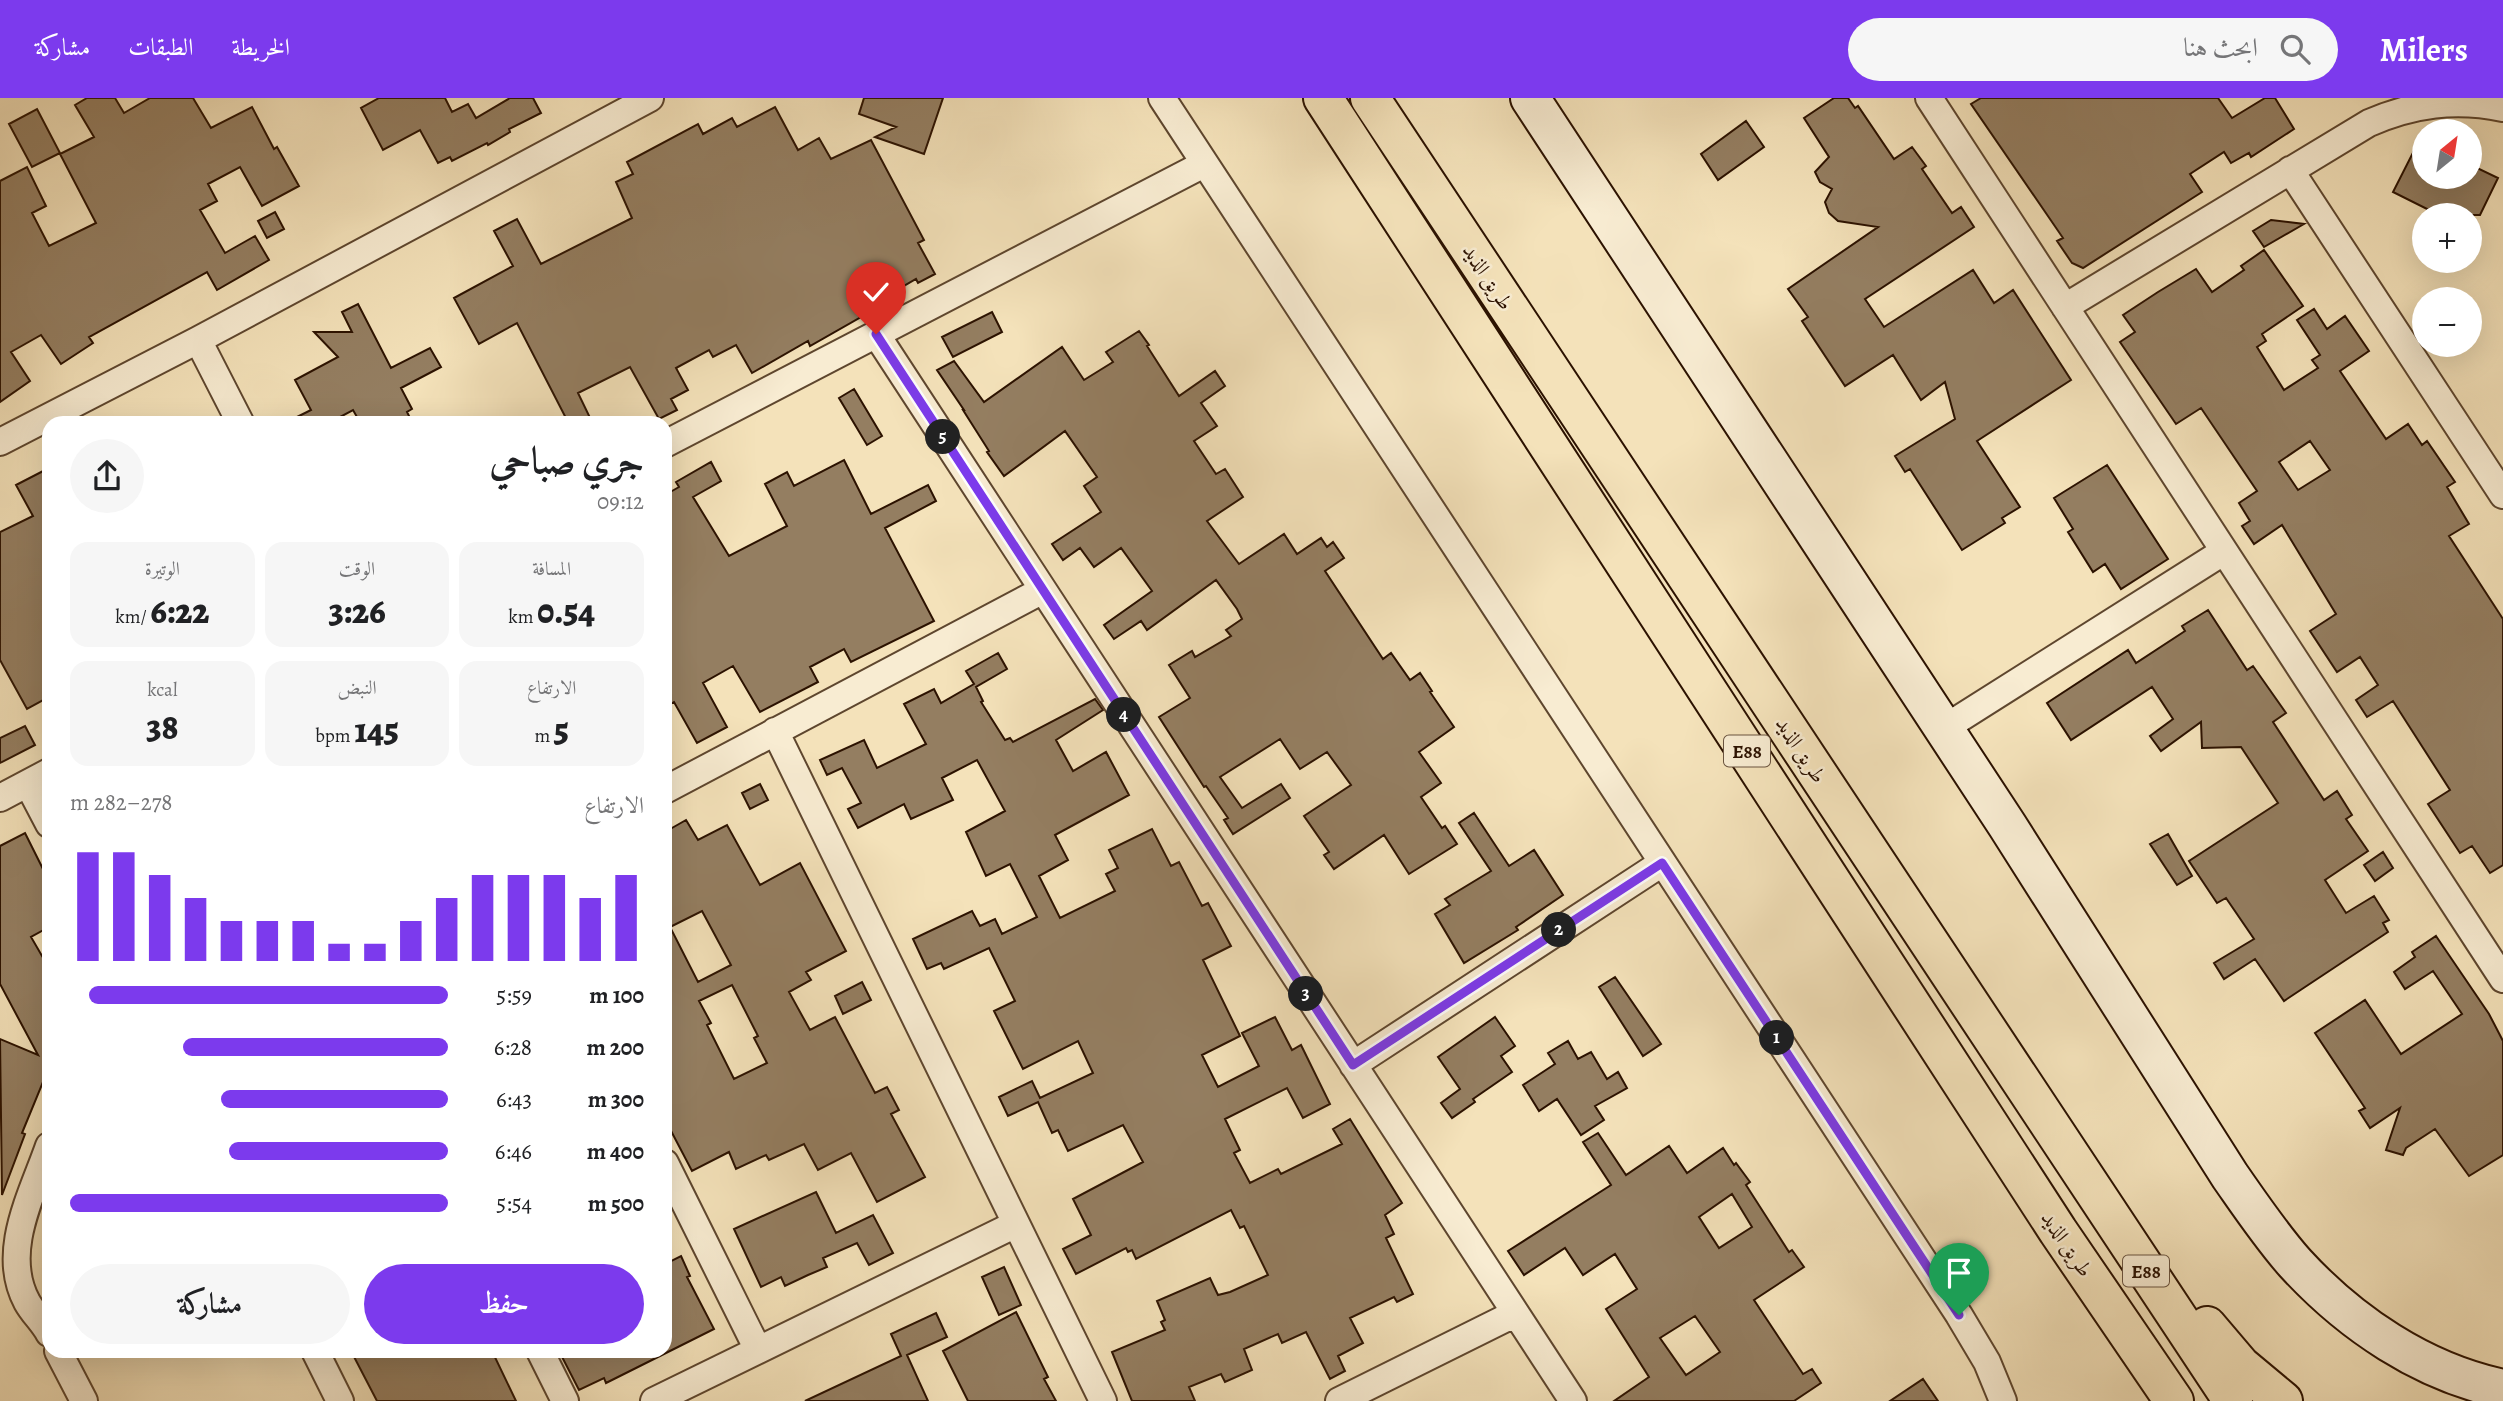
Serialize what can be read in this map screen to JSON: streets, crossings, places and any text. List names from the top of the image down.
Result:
{
  "streets": {
    "highway": ["طريق الذيد", "E88"]
  },
  "north": "top right",
  "page": {
    "header": "Milers",
    "search": "ابحث هنا",
    "nav": ["الخريطة", "الطبقات", "مشاركة"],
    "map_buttons": ["+", "−"],
    "heading": ["جري صباحي", "09:12"],
    "pins": [
      "5",
      "4",
      "2",
      "3",
      "1"
    ],
    "stats": [
      ["المسافة", "0.54 km"],
      ["الوقت", "3:26"],
      ["الوتيرة", "6:22 /km"],
      ["الارتفاع", "5 m"],
      ["النبض", "145 bpm"],
      ["kcal", "38"]
    ],
    "chart": ["الارتفاع", "278–282 m"],
    "list": [
      {
        "name": "100 m",
        "note": "5:59"
      },
      {
        "name": "200 m",
        "note": "6:28"
      },
      {
        "name": "300 m",
        "note": "6:43"
      },
      {
        "name": "400 m",
        "note": "6:46"
      },
      {
        "name": "500 m",
        "note": "5:54"
      }
    ],
    "buttons": ["حفظ", "مشاركة"]
  }
}
